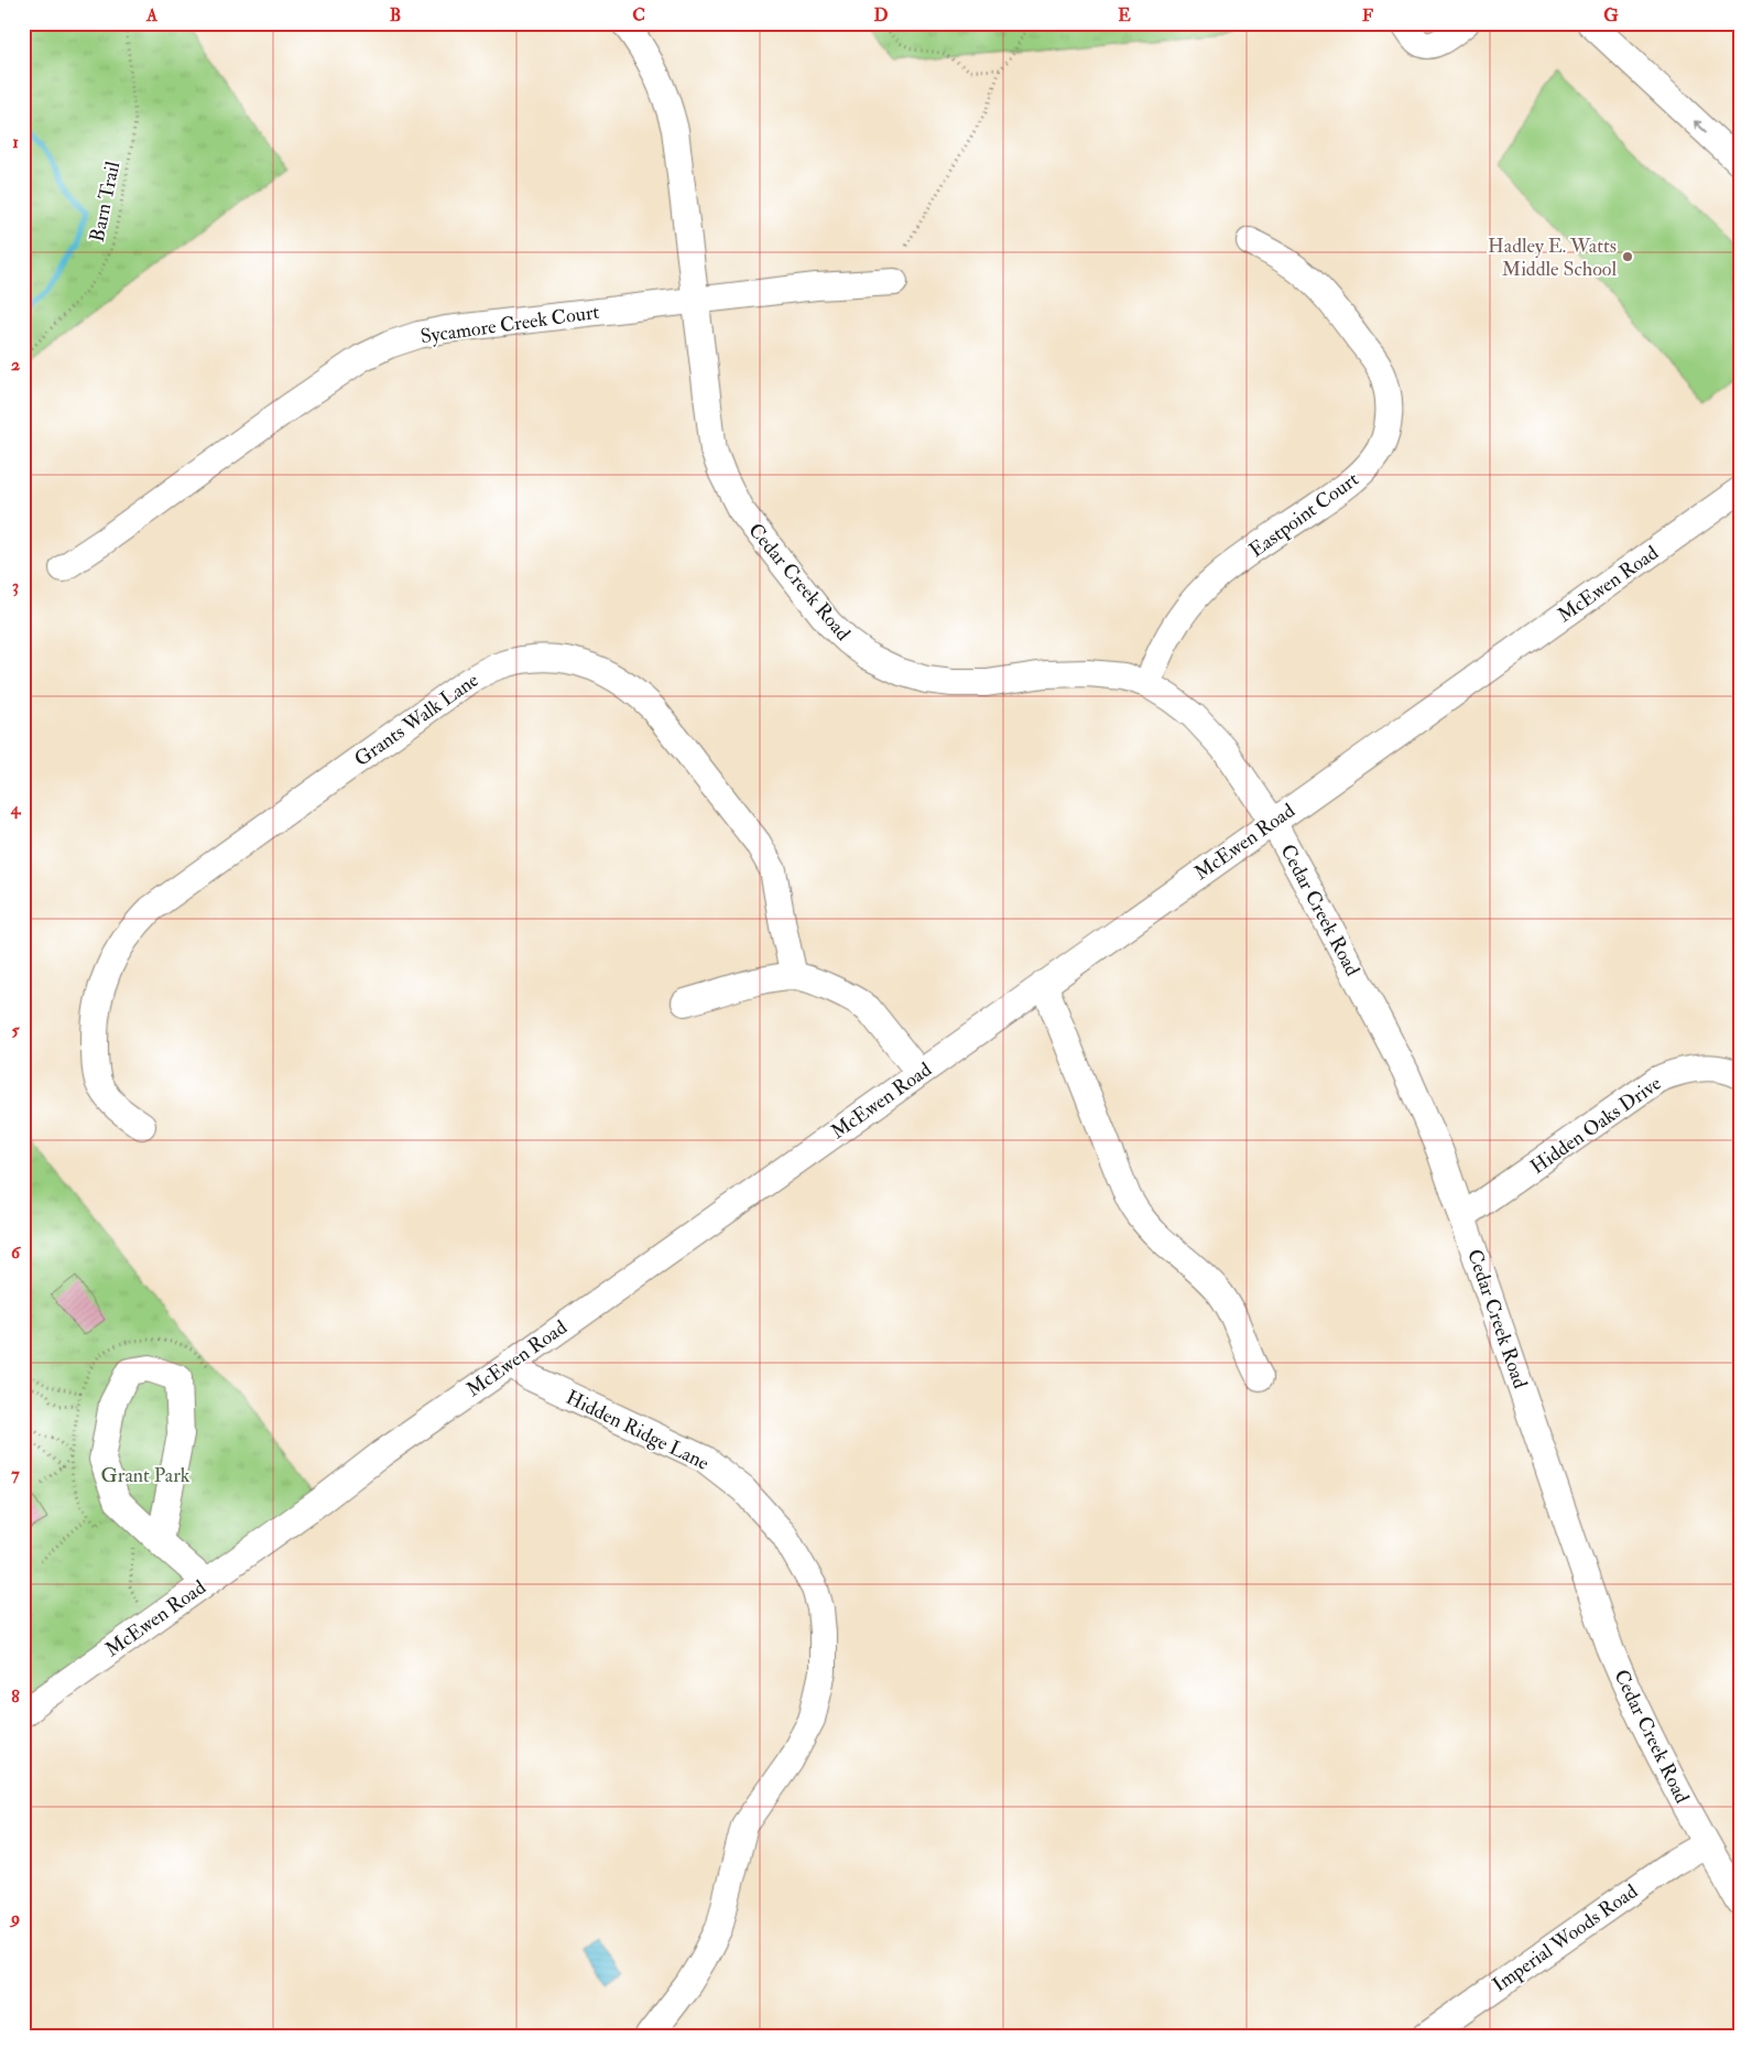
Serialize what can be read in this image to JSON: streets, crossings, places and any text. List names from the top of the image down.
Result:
{
  "streets": {
    "street": [
      "Sycamore Creek Court",
      "Eastpoint Court",
      "Cedar Creek Road",
      "McEwen Road",
      "Grants Walk Lane",
      "Hidden Oaks Drive",
      "Hidden Ridge Lane",
      "Imperial Woods Road"
    ],
    "path": ["Barn Trail"]
  },
  "crossings": [
    ["Sycamore Creek Court", "Cedar Creek Road"],
    ["Eastpoint Court", "Cedar Creek Road"],
    ["Cedar Creek Road", "McEwen Road"],
    ["Cedar Creek Road", "Hidden Oaks Drive"],
    ["Cedar Creek Road", "Imperial Woods Road"],
    ["McEwen Road", "Hidden Ridge Lane"]
  ],
  "parks": ["Grant Park"],
  "places": ["Hadley E. Watts Middle School"],
  "grid": {
    "columns": [
      "A",
      "B",
      "C",
      "D",
      "E",
      "F",
      "G"
    ],
    "rows": [
      "1",
      "2",
      "3",
      "4",
      "5",
      "6",
      "7",
      "8",
      "9"
    ]
  }
}
